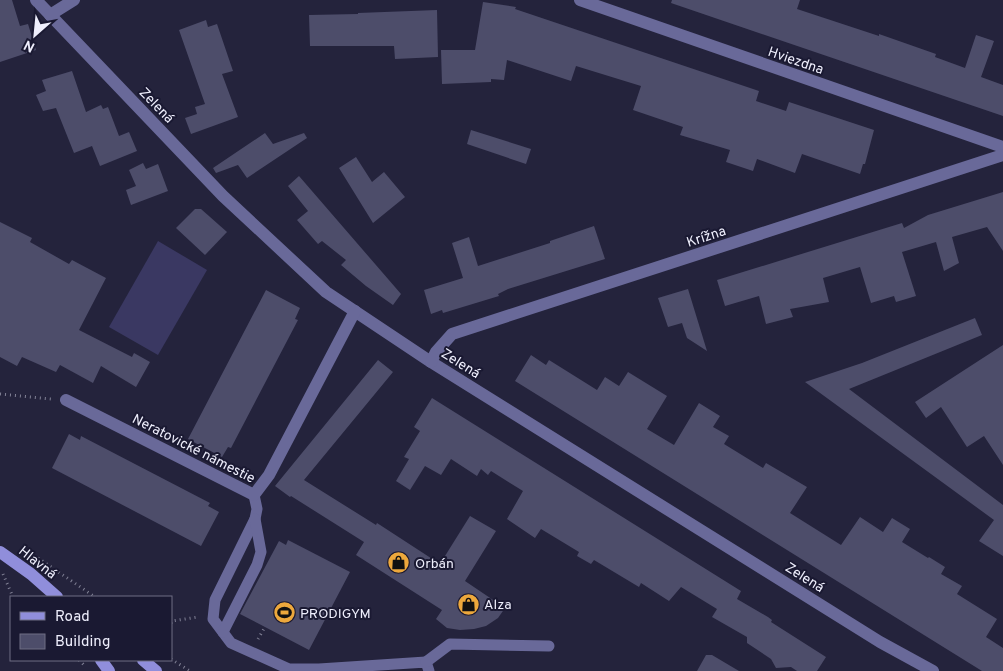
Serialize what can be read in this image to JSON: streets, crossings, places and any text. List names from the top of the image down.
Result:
{
  "streets": {
    "main road": ["Hlavná"],
    "street": [
      "Hviezdna",
      "Zelená",
      "Krížna",
      "Neratovické námestie"
    ]
  },
  "crossings": [
    ["Zelená", "Krížna"],
    ["Zelená", "Neratovické námestie"]
  ],
  "places": {
    "shop": ["Orbán", "Alza"],
    "sports": ["PRODIGYM"]
  },
  "legend": ["Road", "Building"],
  "north": "bottom left"
}
